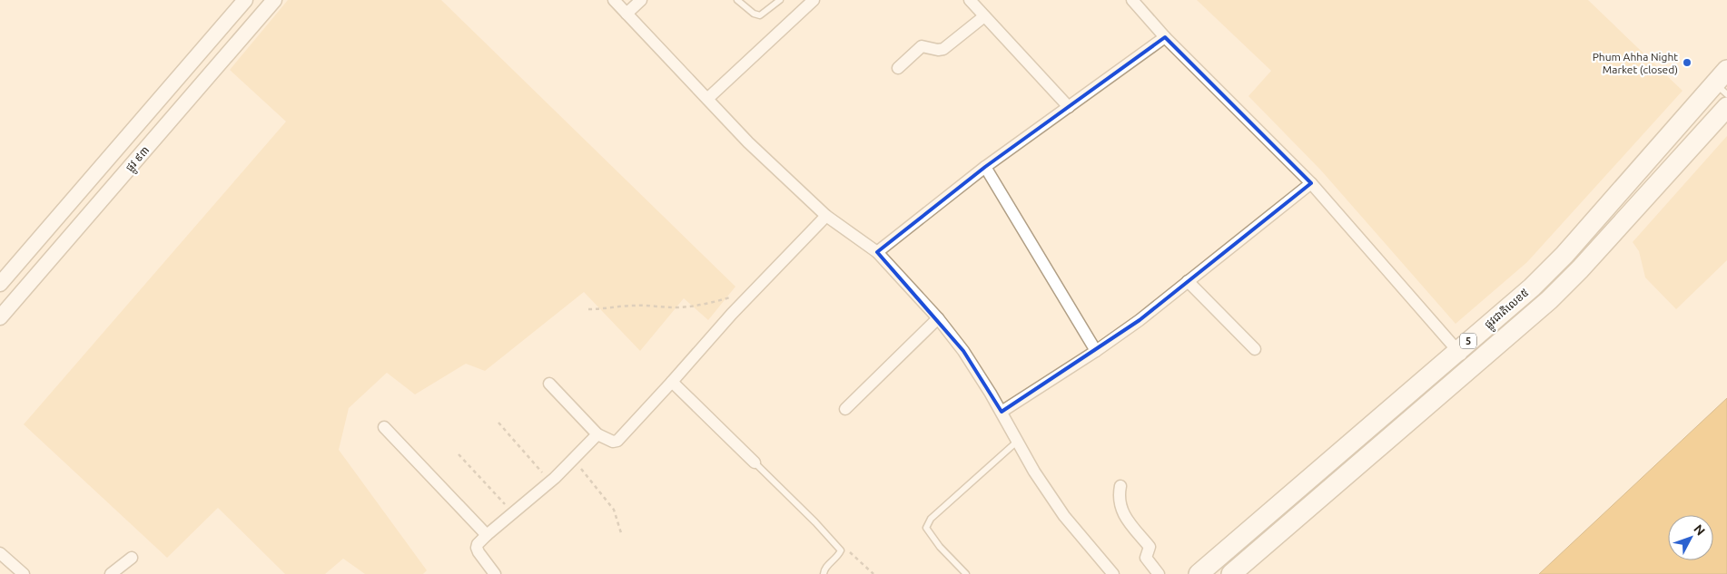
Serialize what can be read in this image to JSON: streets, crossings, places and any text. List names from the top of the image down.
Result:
{
  "streets": {
    "highway": ["ផ្លូវជាតិលេខ៥", "5"],
    "street": ["ផ្លូវ ៩៣"]
  },
  "places": ["Phum Ahha Night Market (closed)"],
  "north": "top right"
}
